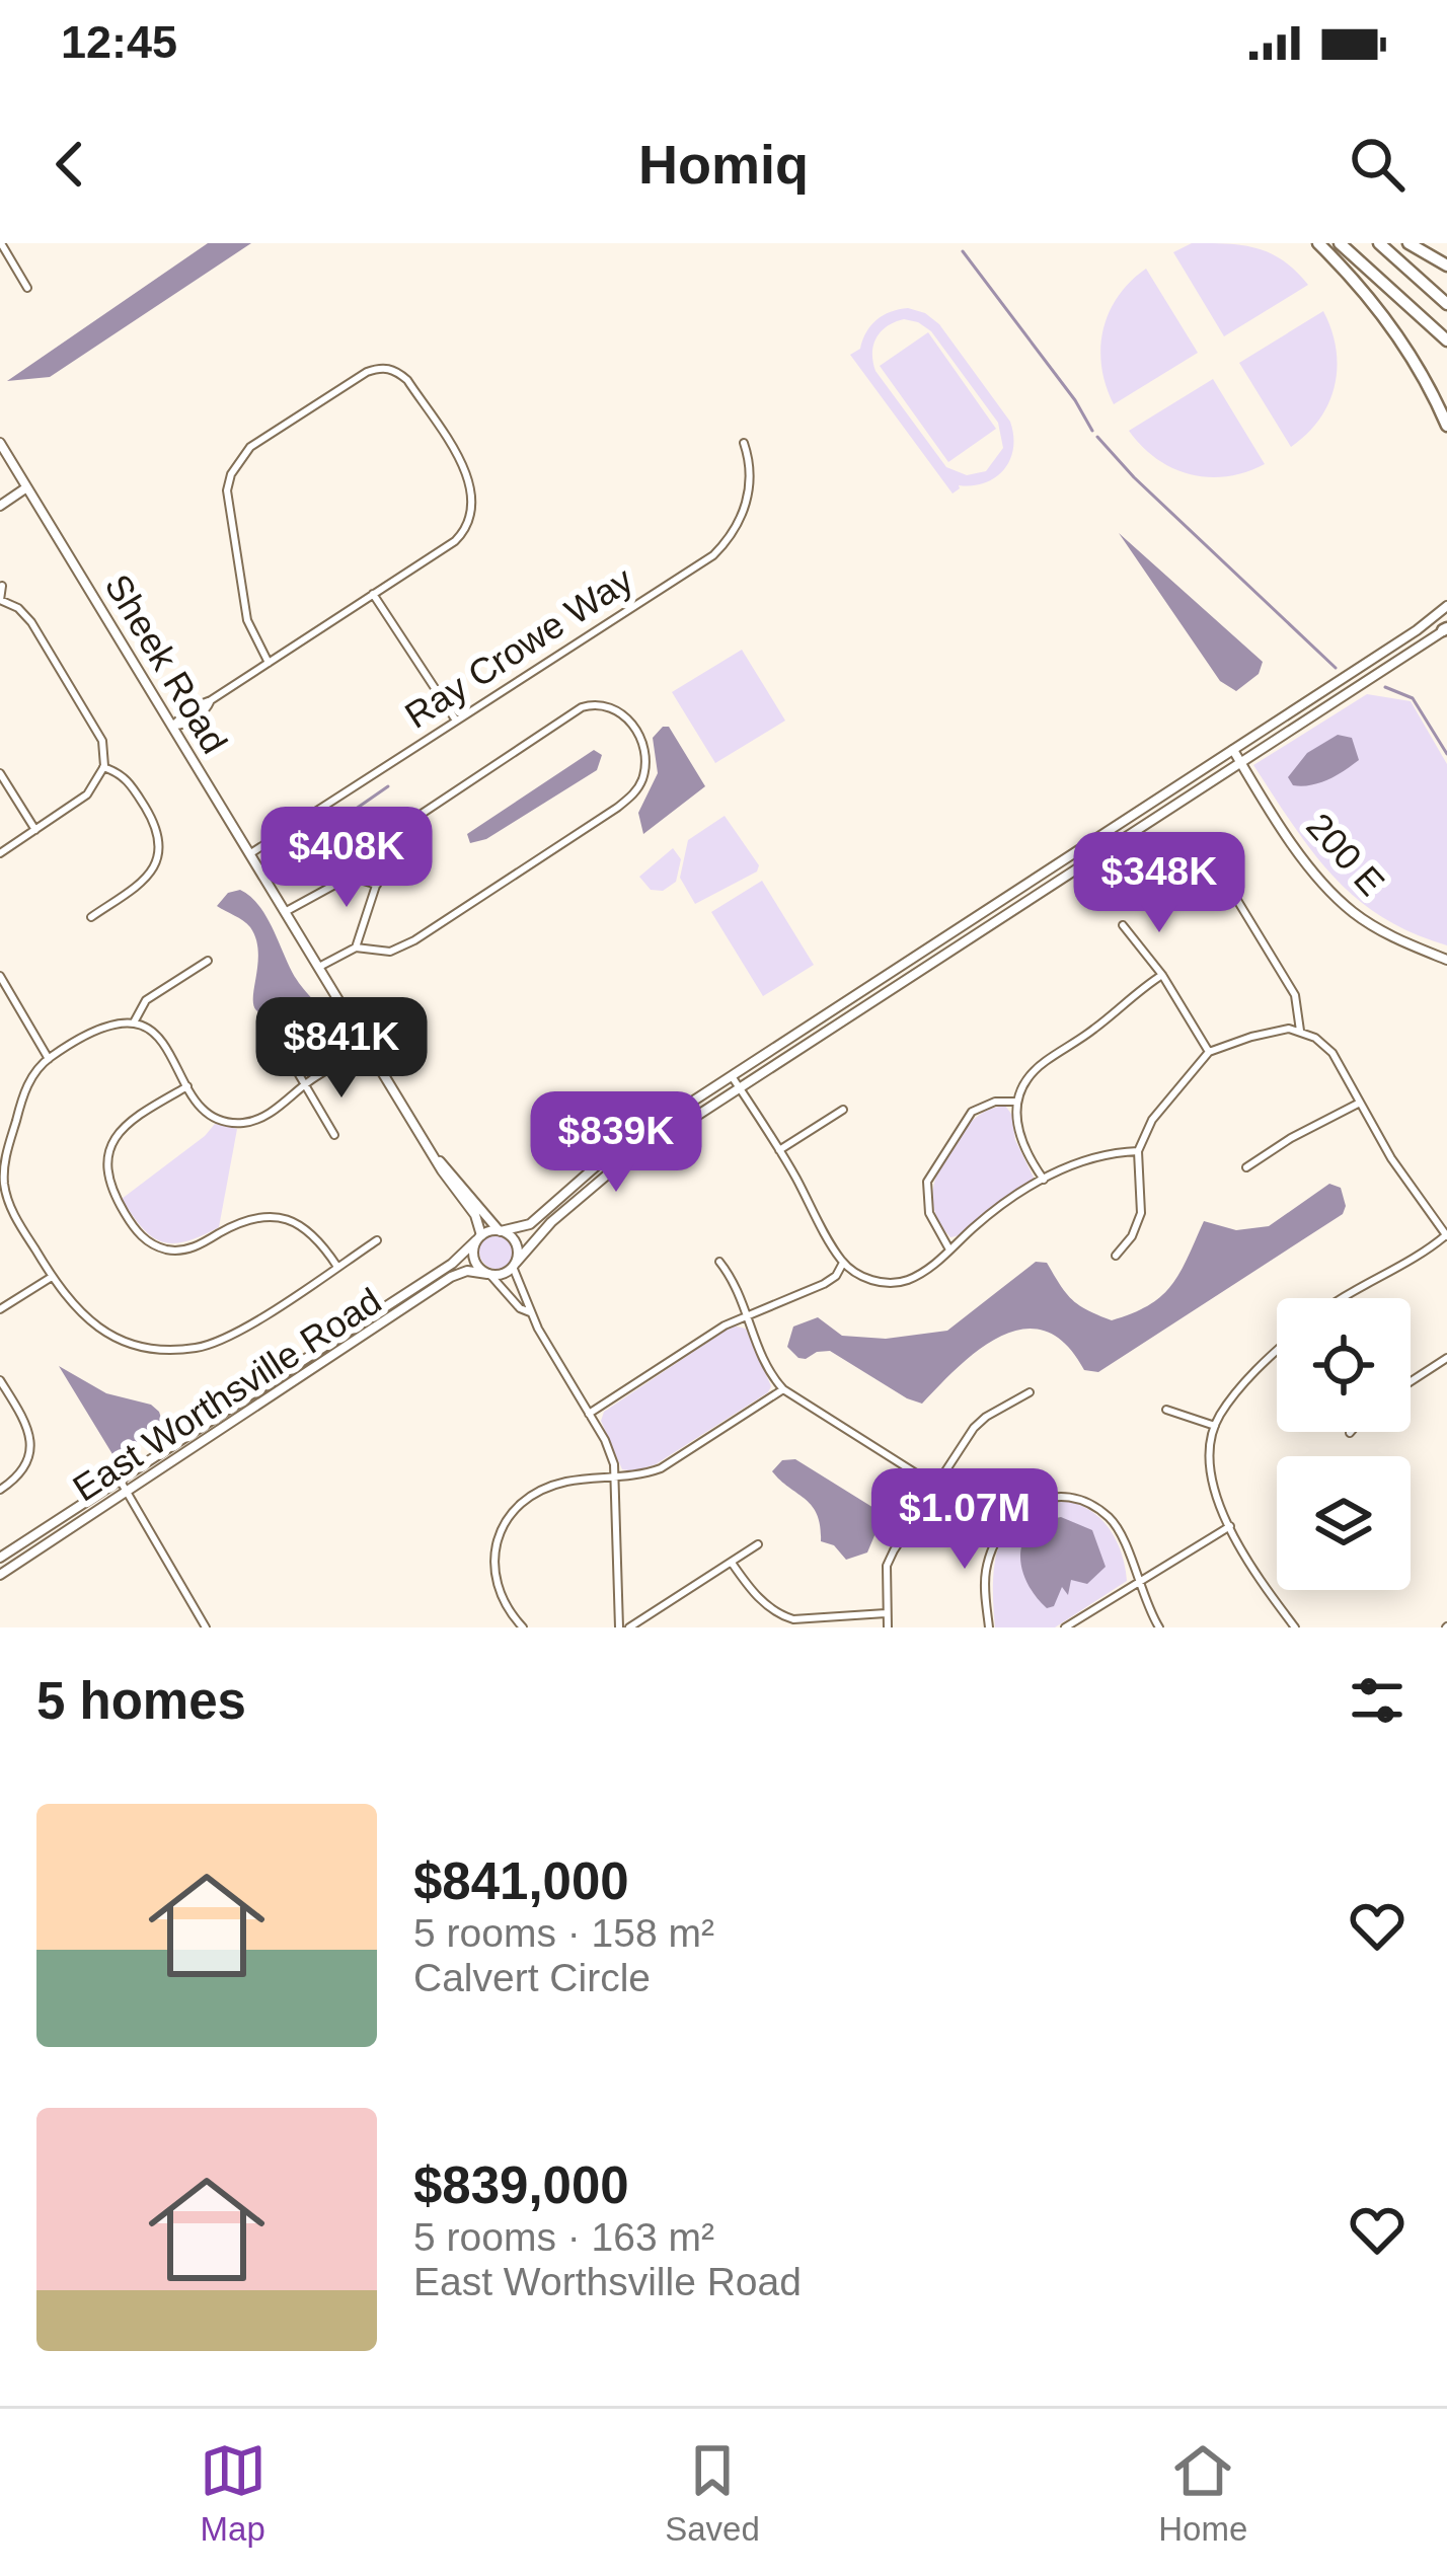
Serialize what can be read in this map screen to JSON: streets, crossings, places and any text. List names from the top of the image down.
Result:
{
  "streets": {
    "main road": ["Sheek Road", "200 E", "East Worthsville Road"],
    "street": ["Ray Crowe Way"]
  },
  "crossings": [
    ["Ray Crowe Way", "Sheek Road"],
    ["Sheek Road", "East Worthsville Road"]
  ],
  "page": {
    "status": "12:45",
    "header": "Homiq",
    "price": [
      "$408K",
      "$348K",
      "$841K",
      "$839K",
      "$1.07M"
    ],
    "heading": "5 homes",
    "list": [
      {
        "name": "$841,000",
        "note": "5 rooms · 158 m² · Calvert Circle"
      },
      {
        "name": "$839,000",
        "note": "5 rooms · 163 m² · East Worthsville Road"
      }
    ],
    "tabs": ["Map", "Saved", "Home"]
  }
}
